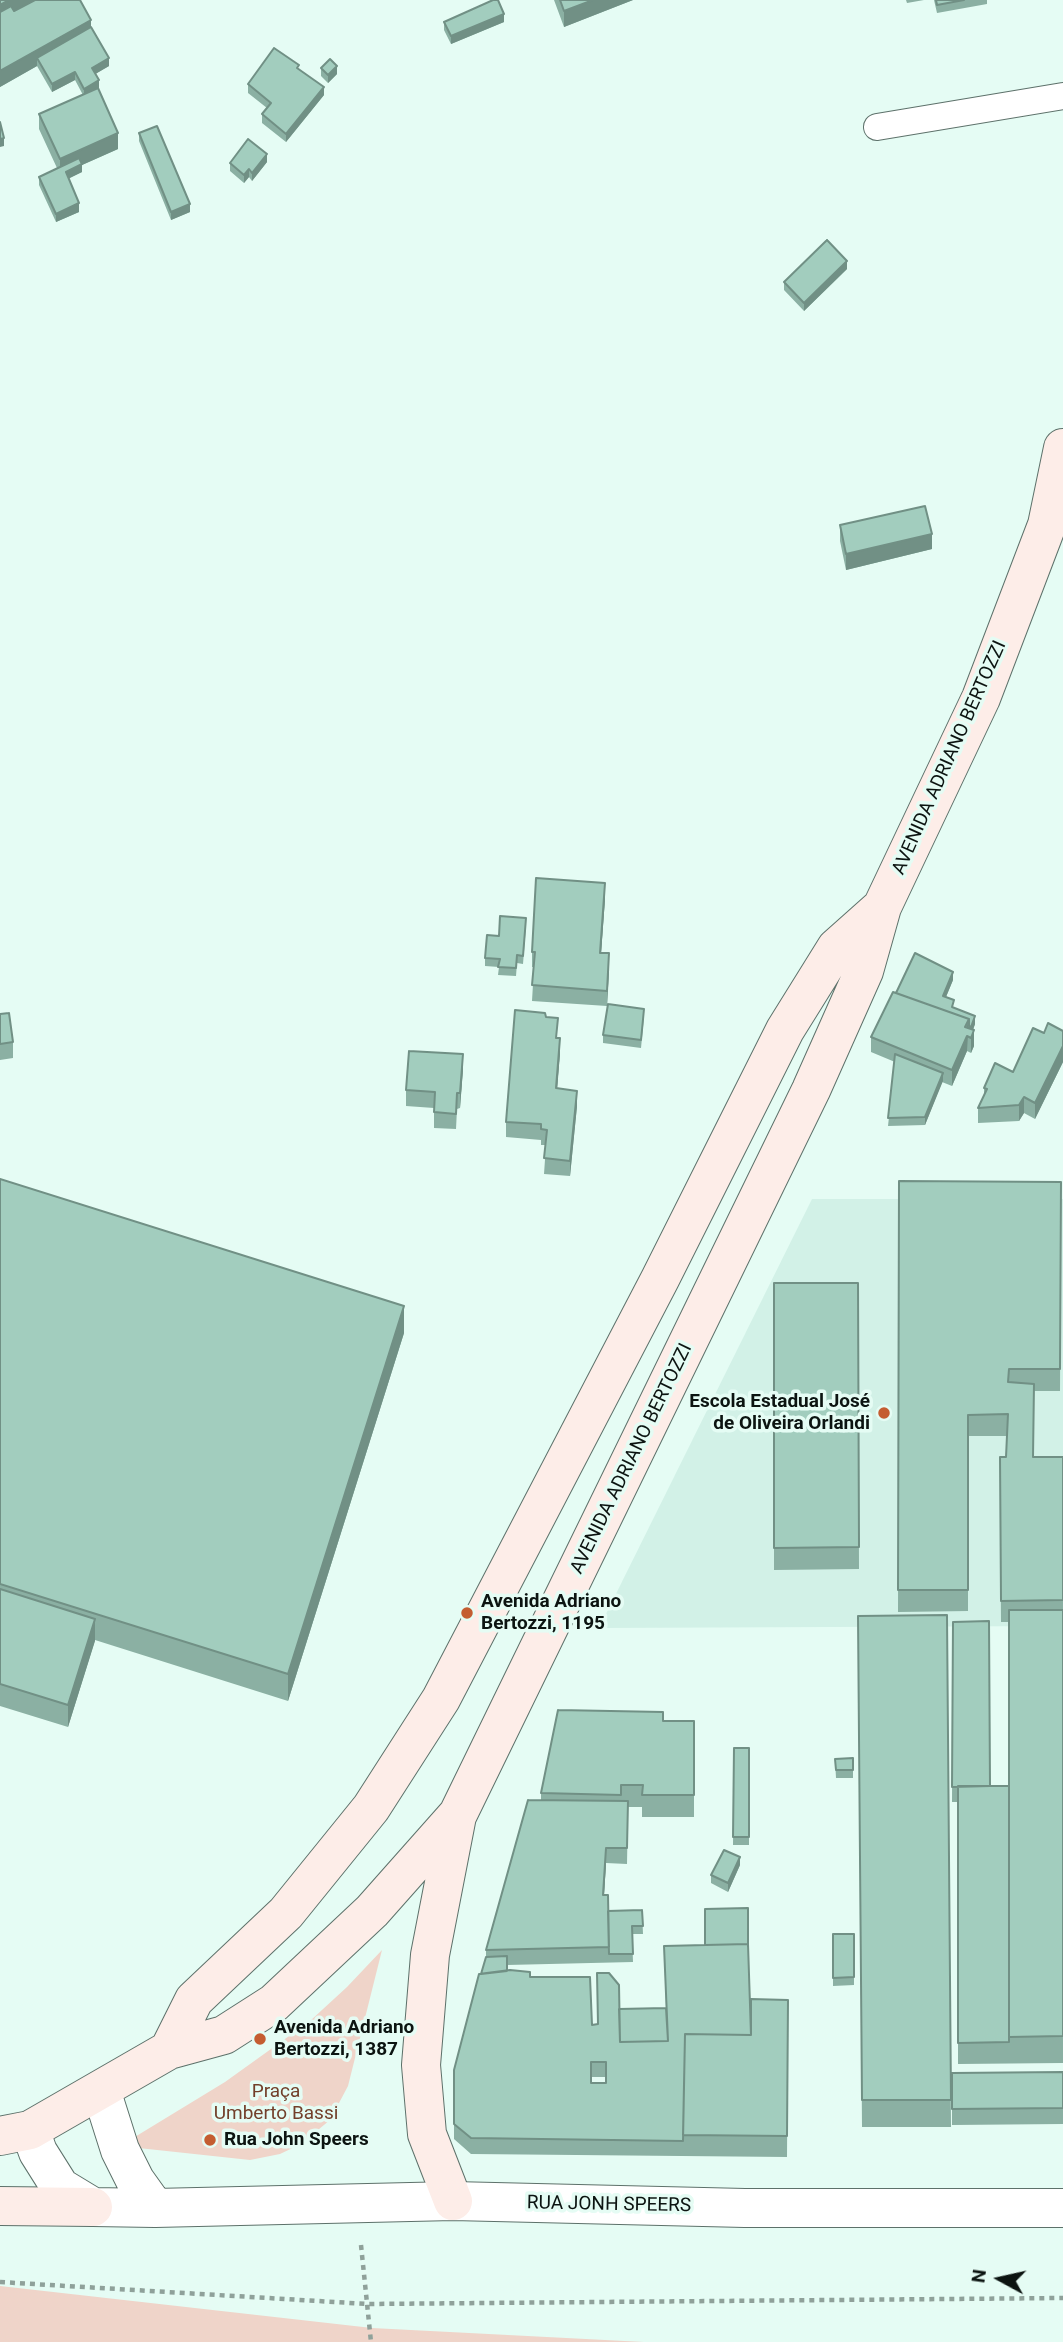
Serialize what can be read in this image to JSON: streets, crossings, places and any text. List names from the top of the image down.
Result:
{
  "streets": {
    "main road": ["AVENIDA ADRIANO BERTOZZI"],
    "street": ["RUA JONH SPEERS"]
  },
  "parks": ["Praça Umberto Bassi"],
  "places": [
    "Escola Estadual José de Oliveira Orlandi",
    "Avenida Adriano Bertozzi, 1195",
    "Avenida Adriano Bertozzi, 1387",
    "Rua John Speers"
  ],
  "north": "left"
}
